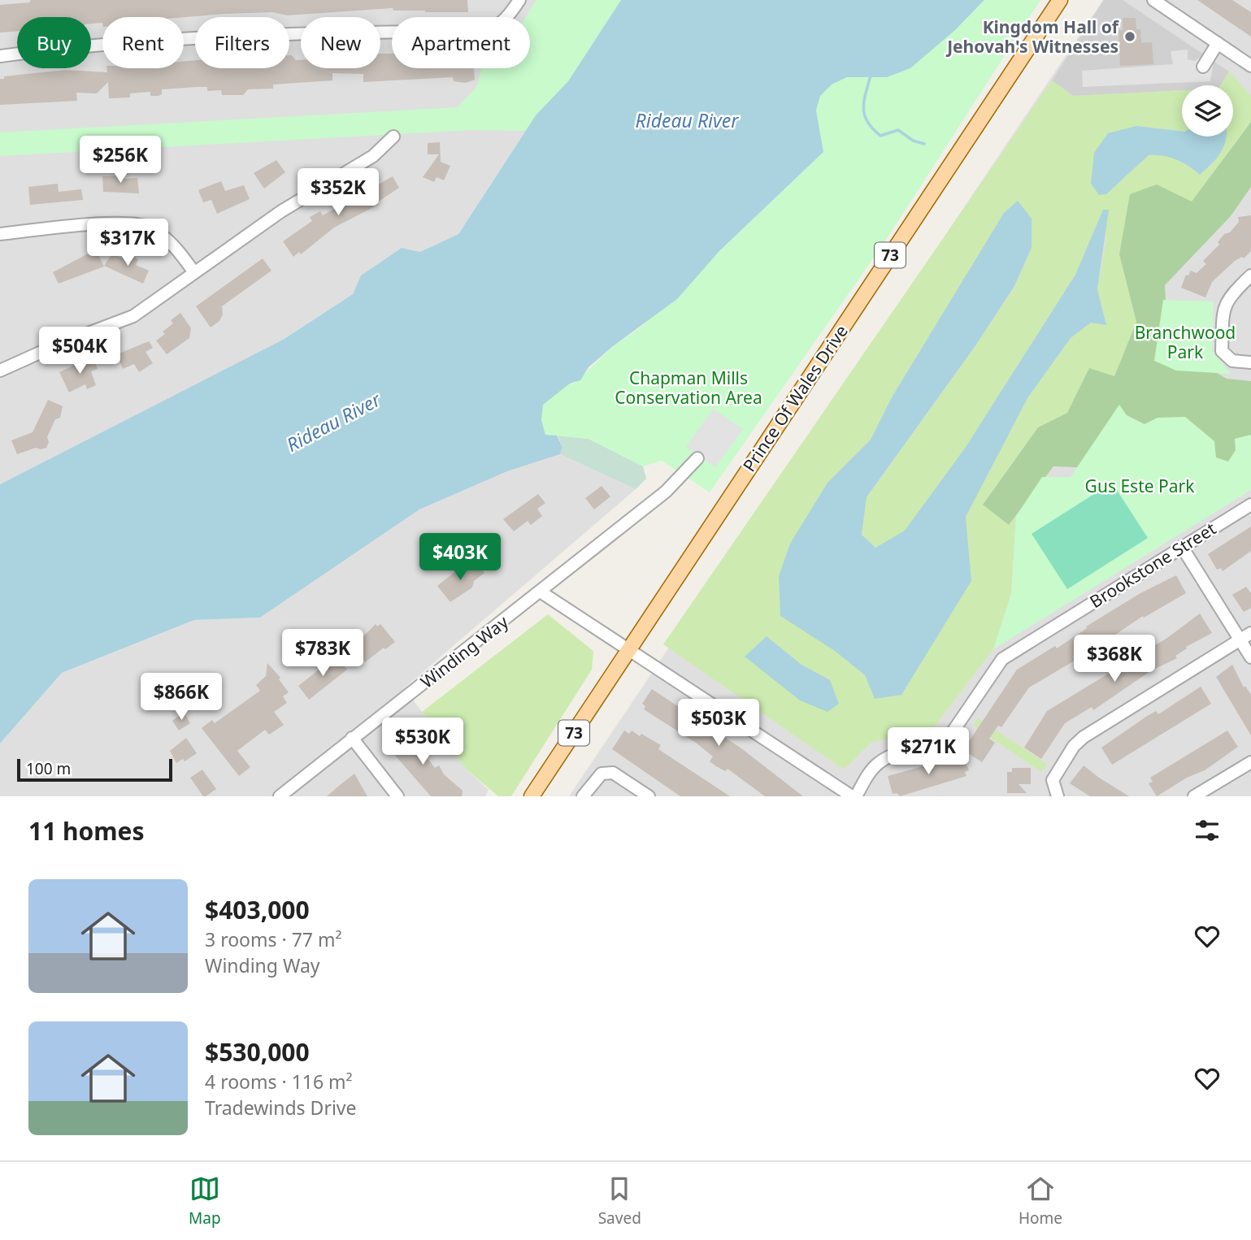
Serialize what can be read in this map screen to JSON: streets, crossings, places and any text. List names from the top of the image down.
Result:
{
  "streets": {
    "main road": ["73", "Prince Of Wales Drive"],
    "street": ["Brookstone Street", "Winding Way"]
  },
  "water": ["Rideau River"],
  "parks": ["Branchwood Park", "Chapman Mills Conservation Area", "Gus Este Park"],
  "places": ["Kingdom Hall of Jehovah's Witnesses"],
  "scale_bar": "100 m",
  "page": {
    "chip": [
      "Buy",
      "Rent",
      "Filters",
      "New",
      "Apartment"
    ],
    "price": [
      "$256K",
      "$352K",
      "$317K",
      "$504K",
      "$403K",
      "$783K",
      "$368K",
      "$866K",
      "$503K",
      "$530K",
      "$271K"
    ],
    "scale": "100 m",
    "heading": "11 homes",
    "list": [
      {
        "name": "$403,000",
        "note": "3 rooms · 77 m² · Winding Way"
      },
      {
        "name": "$530,000",
        "note": "4 rooms · 116 m² · Tradewinds Drive"
      }
    ],
    "tabs": ["Map", "Saved", "Home"]
  }
}
